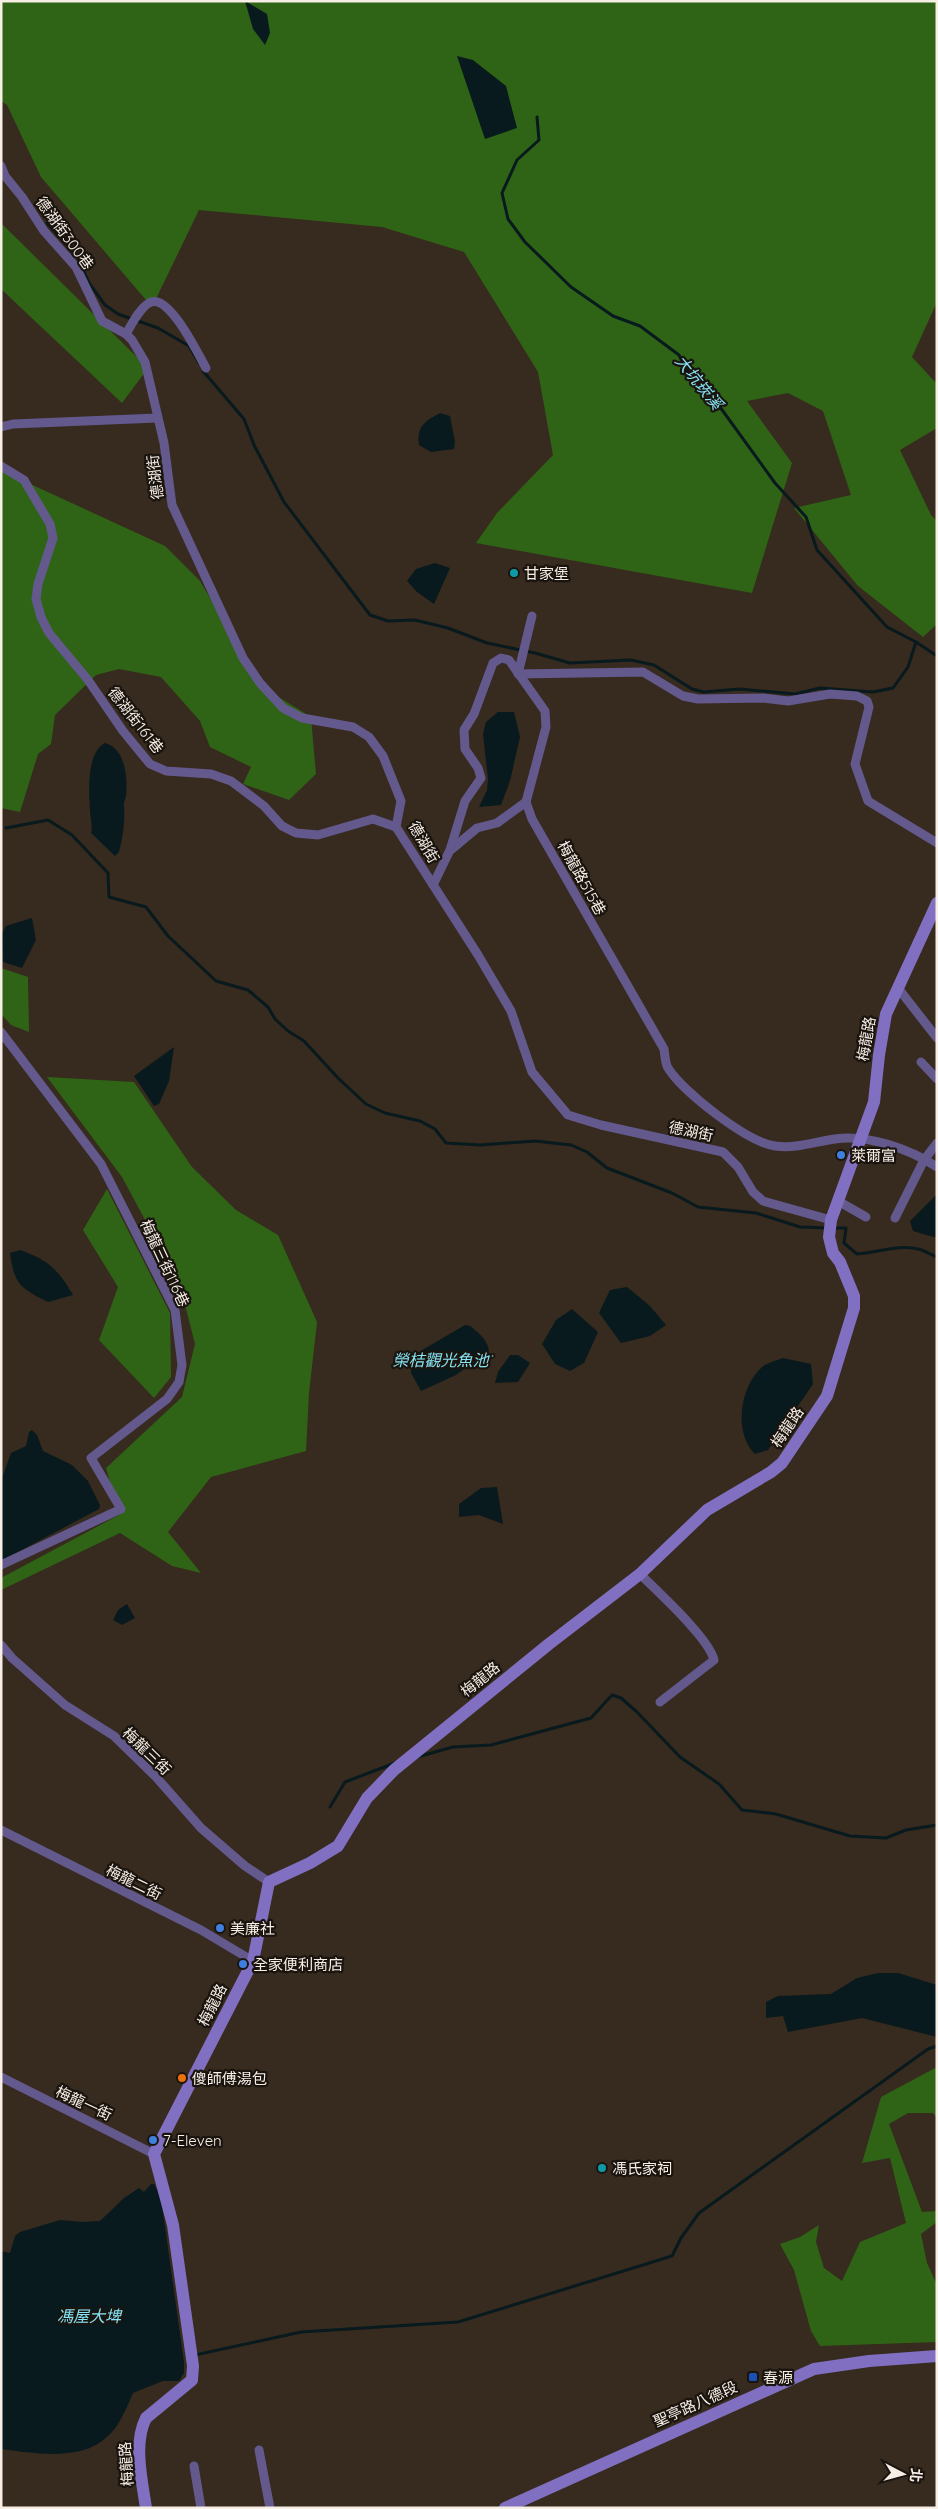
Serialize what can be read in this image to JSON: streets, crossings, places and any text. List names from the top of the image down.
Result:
{
  "streets": {
    "street": [
      "德湖街300巷",
      "德湖街",
      "德湖街161巷",
      "梅龍路515巷",
      "梅龍路",
      "梅龍三街116巷",
      "梅龍三街",
      "梅龍二街",
      "梅龍一街",
      "聖亭路八德段"
    ]
  },
  "crossings": [
    ["德湖街300巷", "德湖街"],
    ["德湖街", "德湖街161巷"],
    ["德湖街", "梅龍路"],
    ["梅龍路515巷", "梅龍路"],
    ["梅龍路", "梅龍三街"],
    ["梅龍路", "梅龍二街"],
    ["梅龍路", "梅龍一街"]
  ],
  "water": ["大坑崁溪", "榮桔觀光魚池˙", "馮屋大埤"],
  "places": {
    "other": [
      "甘家堡",
      "萊爾富",
      "美廉社",
      "全家便利商店",
      "傻師傅湯包",
      "7-Eleven",
      "馮氏家祠"
    ],
    "transit": ["春源"]
  },
  "north": "right"
}
